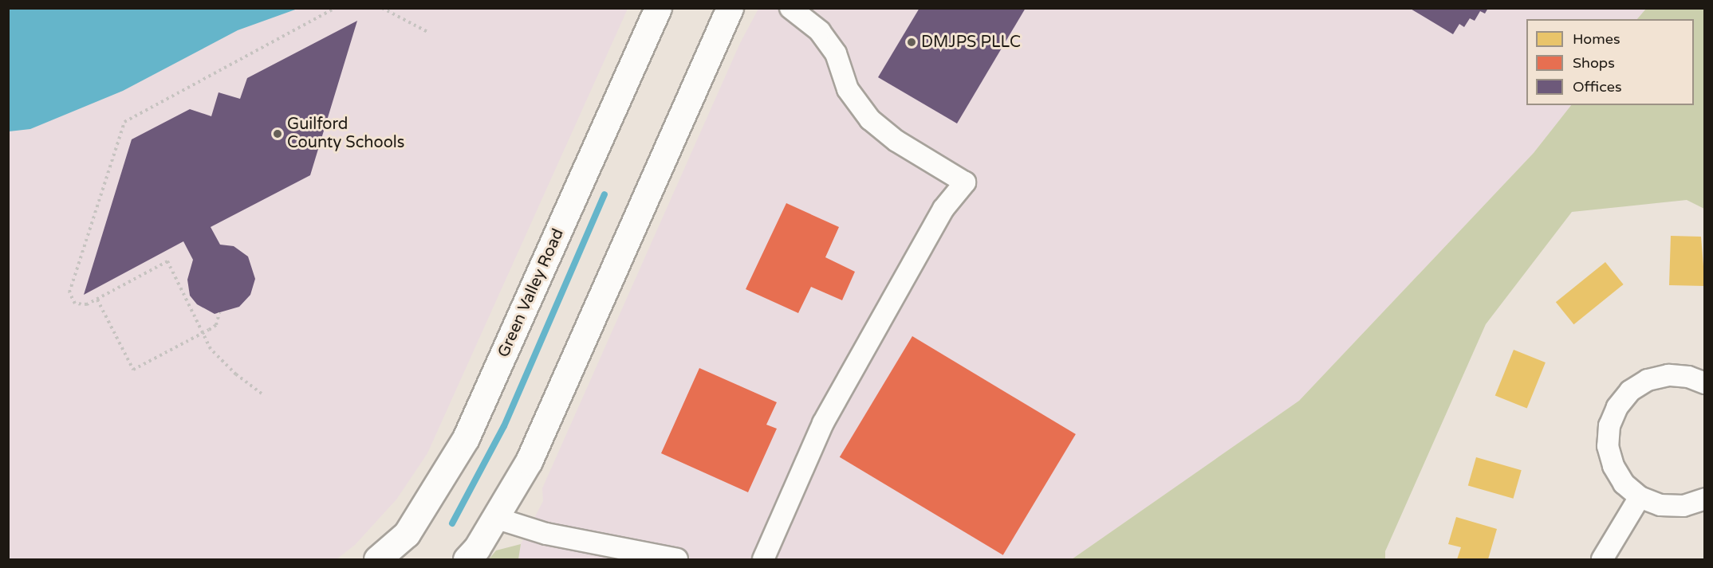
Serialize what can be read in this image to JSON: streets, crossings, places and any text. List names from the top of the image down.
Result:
{
  "streets": {
    "main road": ["Green Valley Road"]
  },
  "places": ["DMJPS PLLC", "Guilford County Schools"],
  "legend": ["Homes", "Shops", "Offices"]
}
